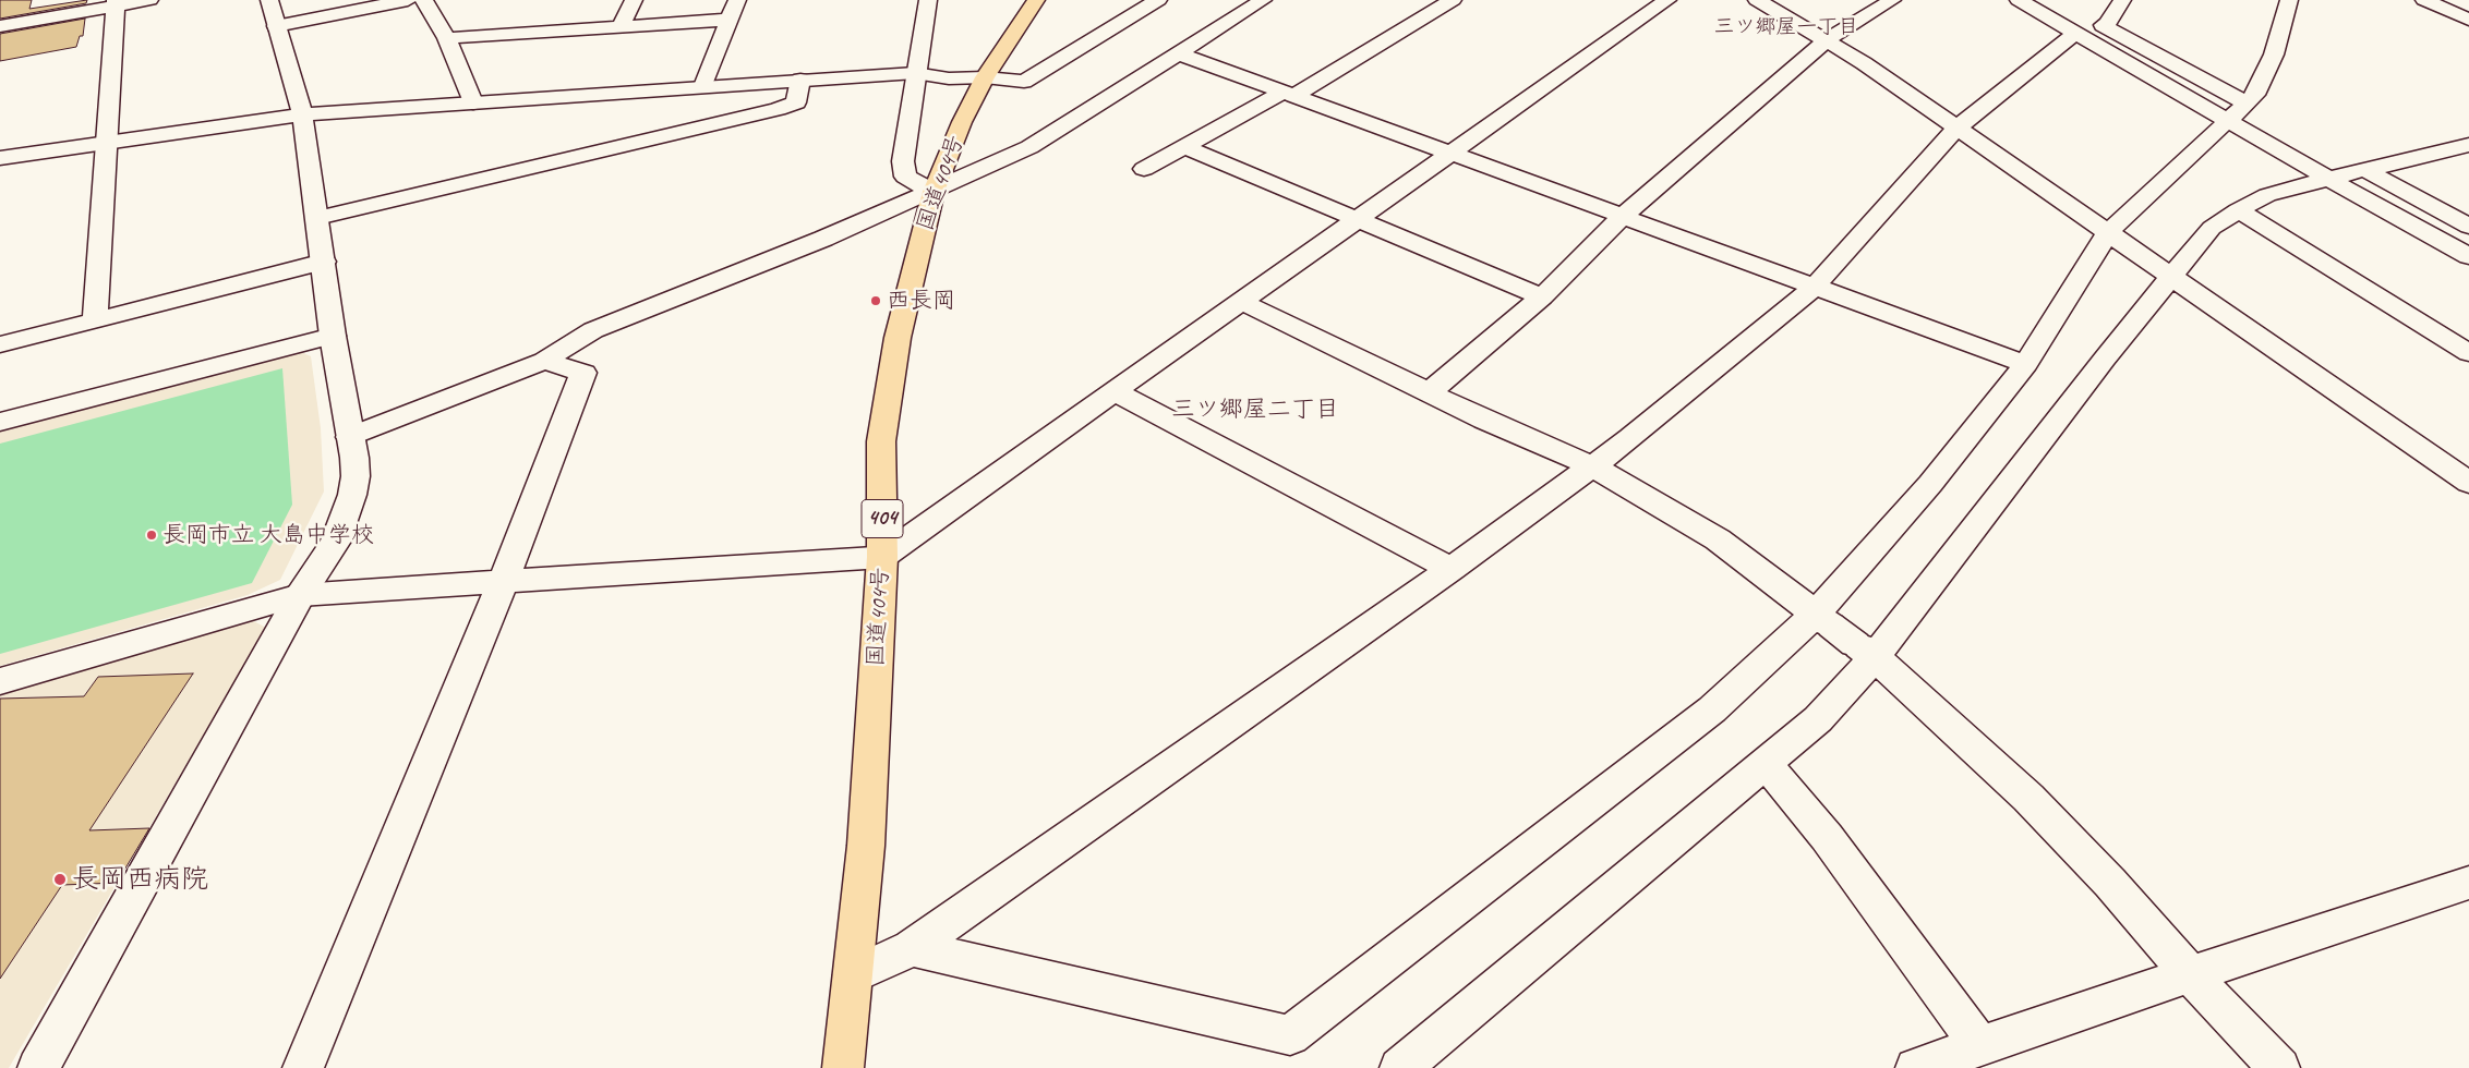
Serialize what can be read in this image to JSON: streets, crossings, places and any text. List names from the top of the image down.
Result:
{
  "streets": {
    "highway": ["国道404号", "404"]
  },
  "districts": ["三ツ郷屋一丁目", "三ツ郷屋二丁目"],
  "places": ["西長岡", "長岡市立 大島中学校", "長岡西病院"]
}
